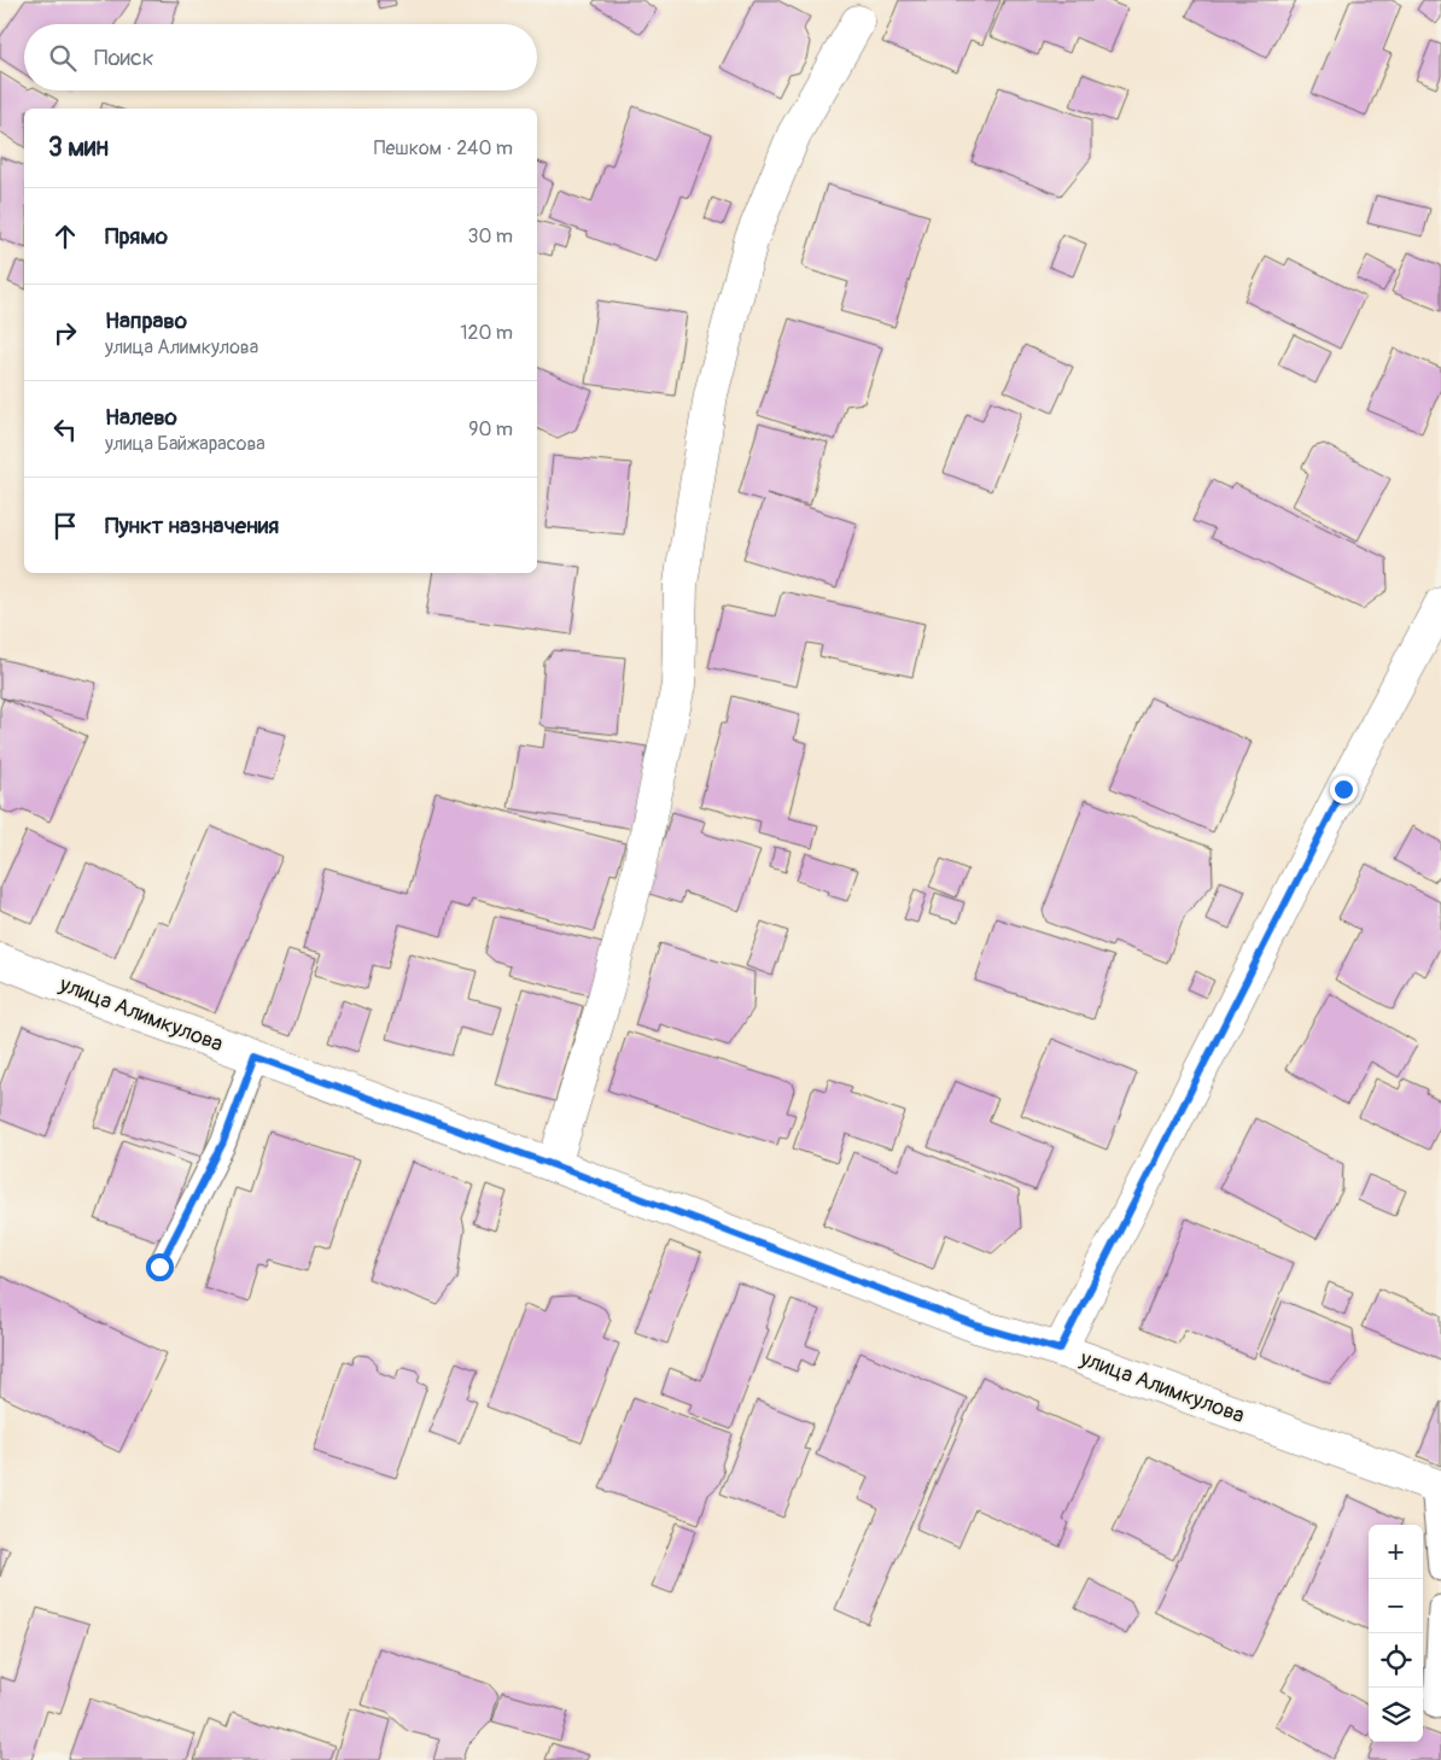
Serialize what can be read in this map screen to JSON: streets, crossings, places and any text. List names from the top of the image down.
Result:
{
  "streets": {
    "street": ["улица Алимкулова"]
  },
  "page": {
    "search": "Поиск",
    "heading": ["3 мин", "Пешком · 240 m"],
    "list": [
      ["Прямо", "30 m"],
      ["Направо", "улица Алимкулова", "120 m"],
      ["Налево", "улица Байжарасова", "90 m"],
      "Пункт назначения"
    ],
    "map_buttons": ["+", "−"]
  }
}
